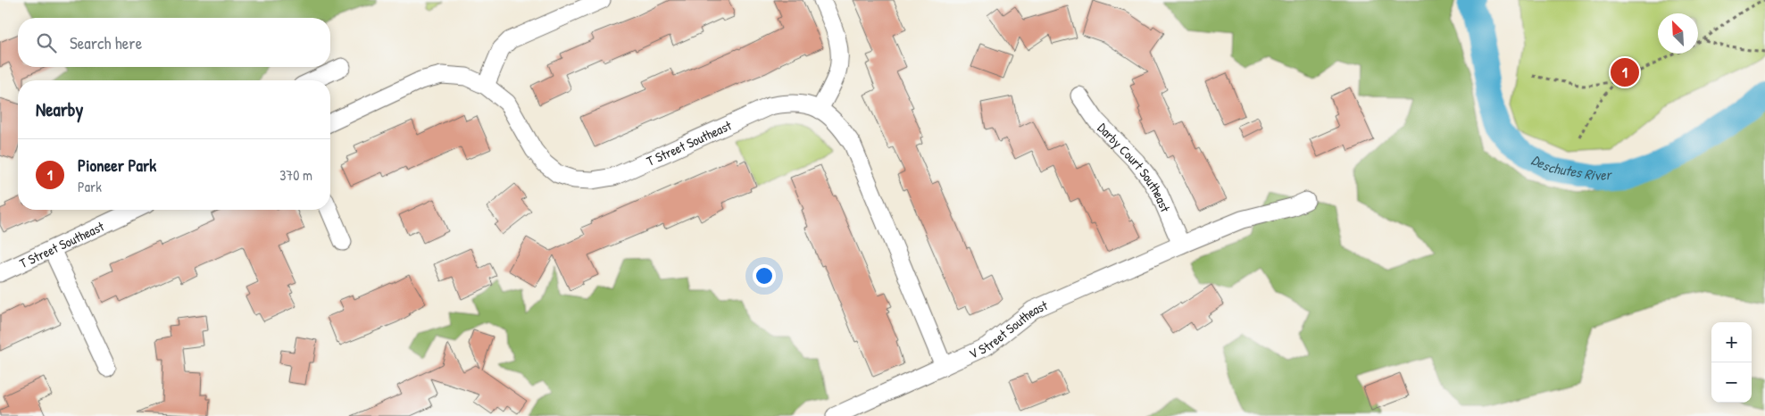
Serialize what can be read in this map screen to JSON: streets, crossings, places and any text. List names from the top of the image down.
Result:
{
  "streets": {
    "street": ["T Street Southeast", "Darby Court Southeast", "V Street Southeast"]
  },
  "crossings": [
    ["T Street Southeast", "V Street Southeast"],
    ["Darby Court Southeast", "V Street Southeast"]
  ],
  "water": ["Deschutes River"],
  "north": "top left",
  "page": {
    "search": "Search here",
    "pins": "1",
    "heading": "Nearby",
    "list": [
      {
        "mark": "1",
        "name": "Pioneer Park",
        "note": "Park",
        "value": "370 m"
      }
    ],
    "map_buttons": ["+", "−"]
  }
}
